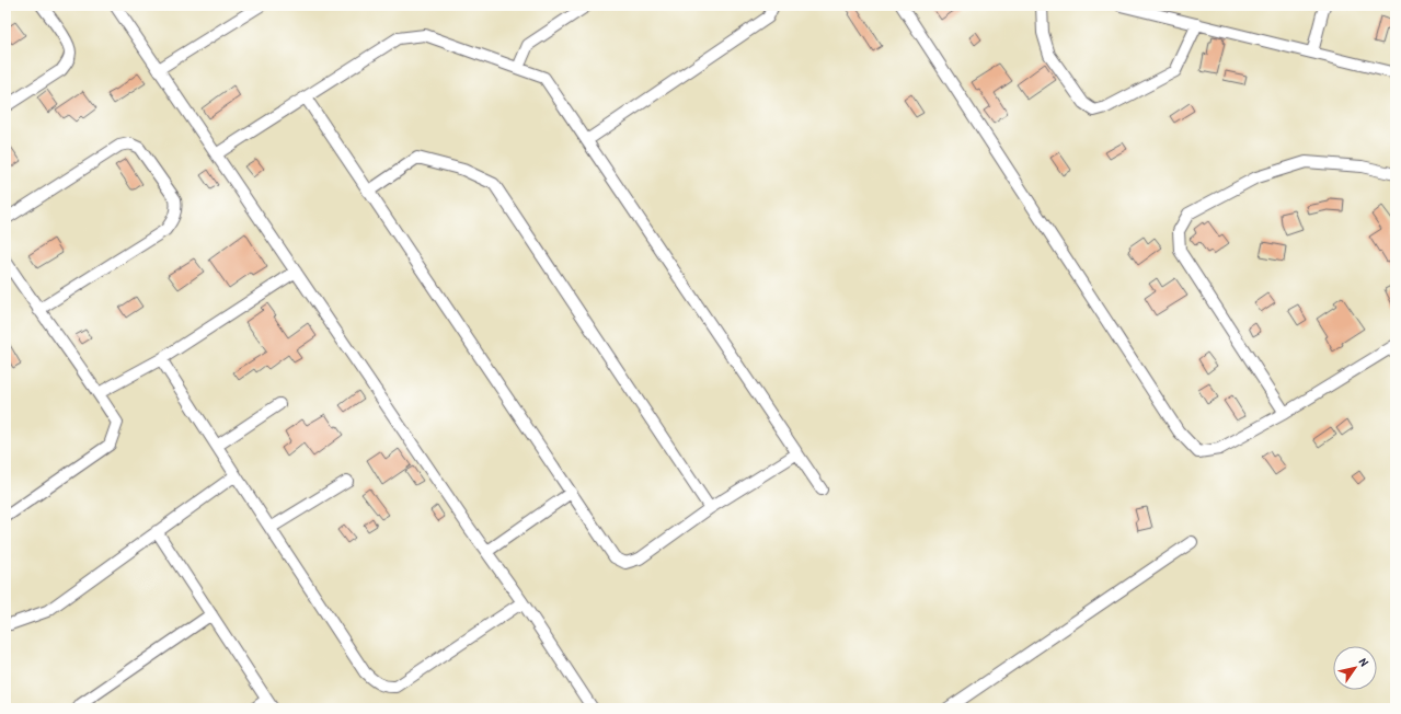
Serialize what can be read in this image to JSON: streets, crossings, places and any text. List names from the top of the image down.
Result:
{
  "north": "top right"
}
